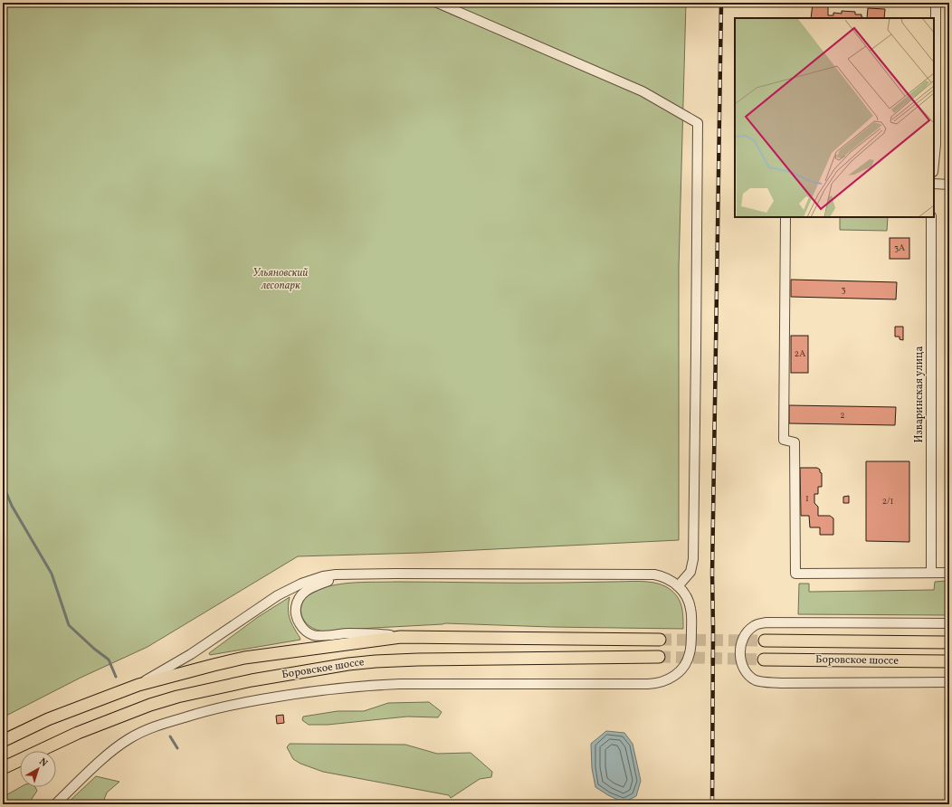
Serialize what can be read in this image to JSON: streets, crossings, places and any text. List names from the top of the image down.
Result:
{
  "streets": {
    "main road": ["Боровское шоссе"],
    "street": ["Изваринская улица"]
  },
  "parks": ["Ульяновский лесопарк"],
  "house_numbers": [
    "3А",
    "3",
    "2А",
    "2",
    "1",
    "2/1"
  ],
  "north": "top right"
}
